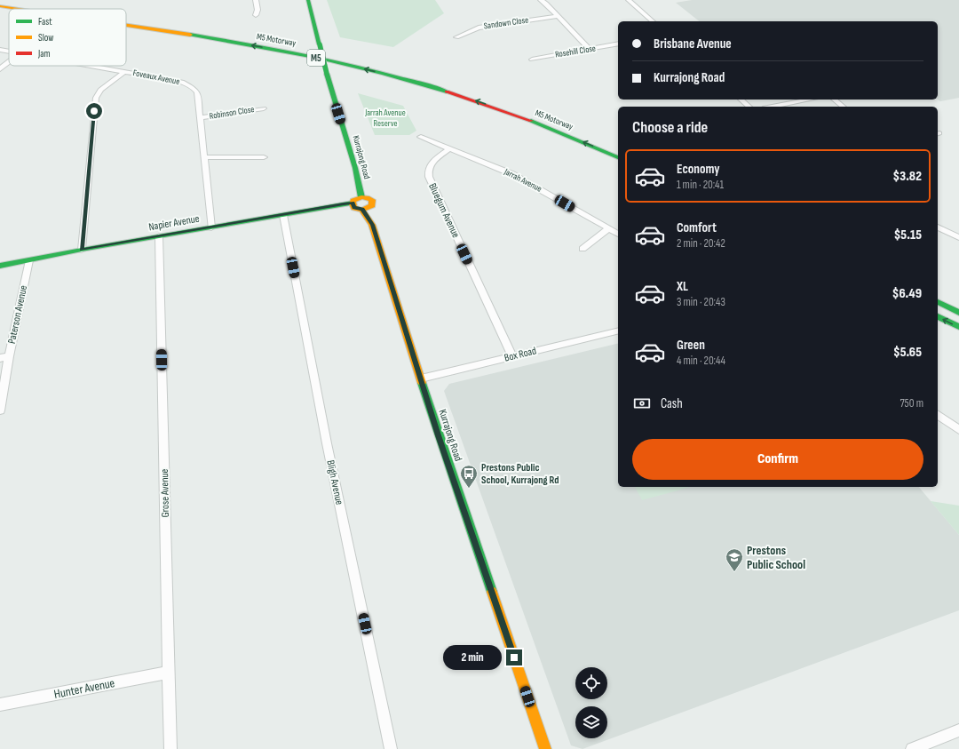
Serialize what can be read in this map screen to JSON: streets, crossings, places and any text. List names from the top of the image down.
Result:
{
  "streets": {
    "main road": [
      "M5 Motorway",
      "M5",
      "Kurrajong Road",
      "Napier Avenue"
    ],
    "street": [
      "Sandown Close",
      "Rosehill Close",
      "Foveaux Avenue",
      "Robinson Close",
      "Jarrah Avenue",
      "Bluegum Avenue",
      "Paterson Avenue",
      "Box Road",
      "Bligh Avenue",
      "Grose Avenue",
      "Hunter Avenue"
    ]
  },
  "crossings": [
    ["Foveaux Avenue", "Robinson Close"],
    ["Foveaux Avenue", "Napier Avenue"],
    ["Kurrajong Road", "Napier Avenue"],
    ["Kurrajong Road", "Box Road"],
    ["Jarrah Avenue", "Bluegum Avenue"],
    ["Bluegum Avenue", "Box Road"],
    ["Napier Avenue", "Paterson Avenue"],
    ["Napier Avenue", "Bligh Avenue"],
    ["Napier Avenue", "Grose Avenue"],
    ["Grose Avenue", "Hunter Avenue"]
  ],
  "parks": ["Jarrah Avenue Reserve"],
  "places": {
    "bus stop": ["Prestons Public School, Kurrajong Rd"],
    "school or university": ["Prestons Public School"]
  },
  "legend": ["Fast", "Slow", "Jam"],
  "page": {
    "banner": ["Brisbane Avenue", "Kurrajong Road"],
    "heading": "Choose a ride",
    "list": [
      {
        "name": "Economy",
        "note": "1 min · 20:41",
        "value": "$3.82"
      },
      {
        "name": "Comfort",
        "note": "2 min · 20:42",
        "value": "$5.15"
      },
      {
        "name": "XL",
        "note": "3 min · 20:43",
        "value": "$6.49"
      },
      {
        "name": "Green",
        "note": "4 min · 20:44",
        "value": "$5.65"
      }
    ],
    "pay": ["Cash", "750 m"],
    "buttons": "Confirm",
    "bubble": "2 min"
  }
}
